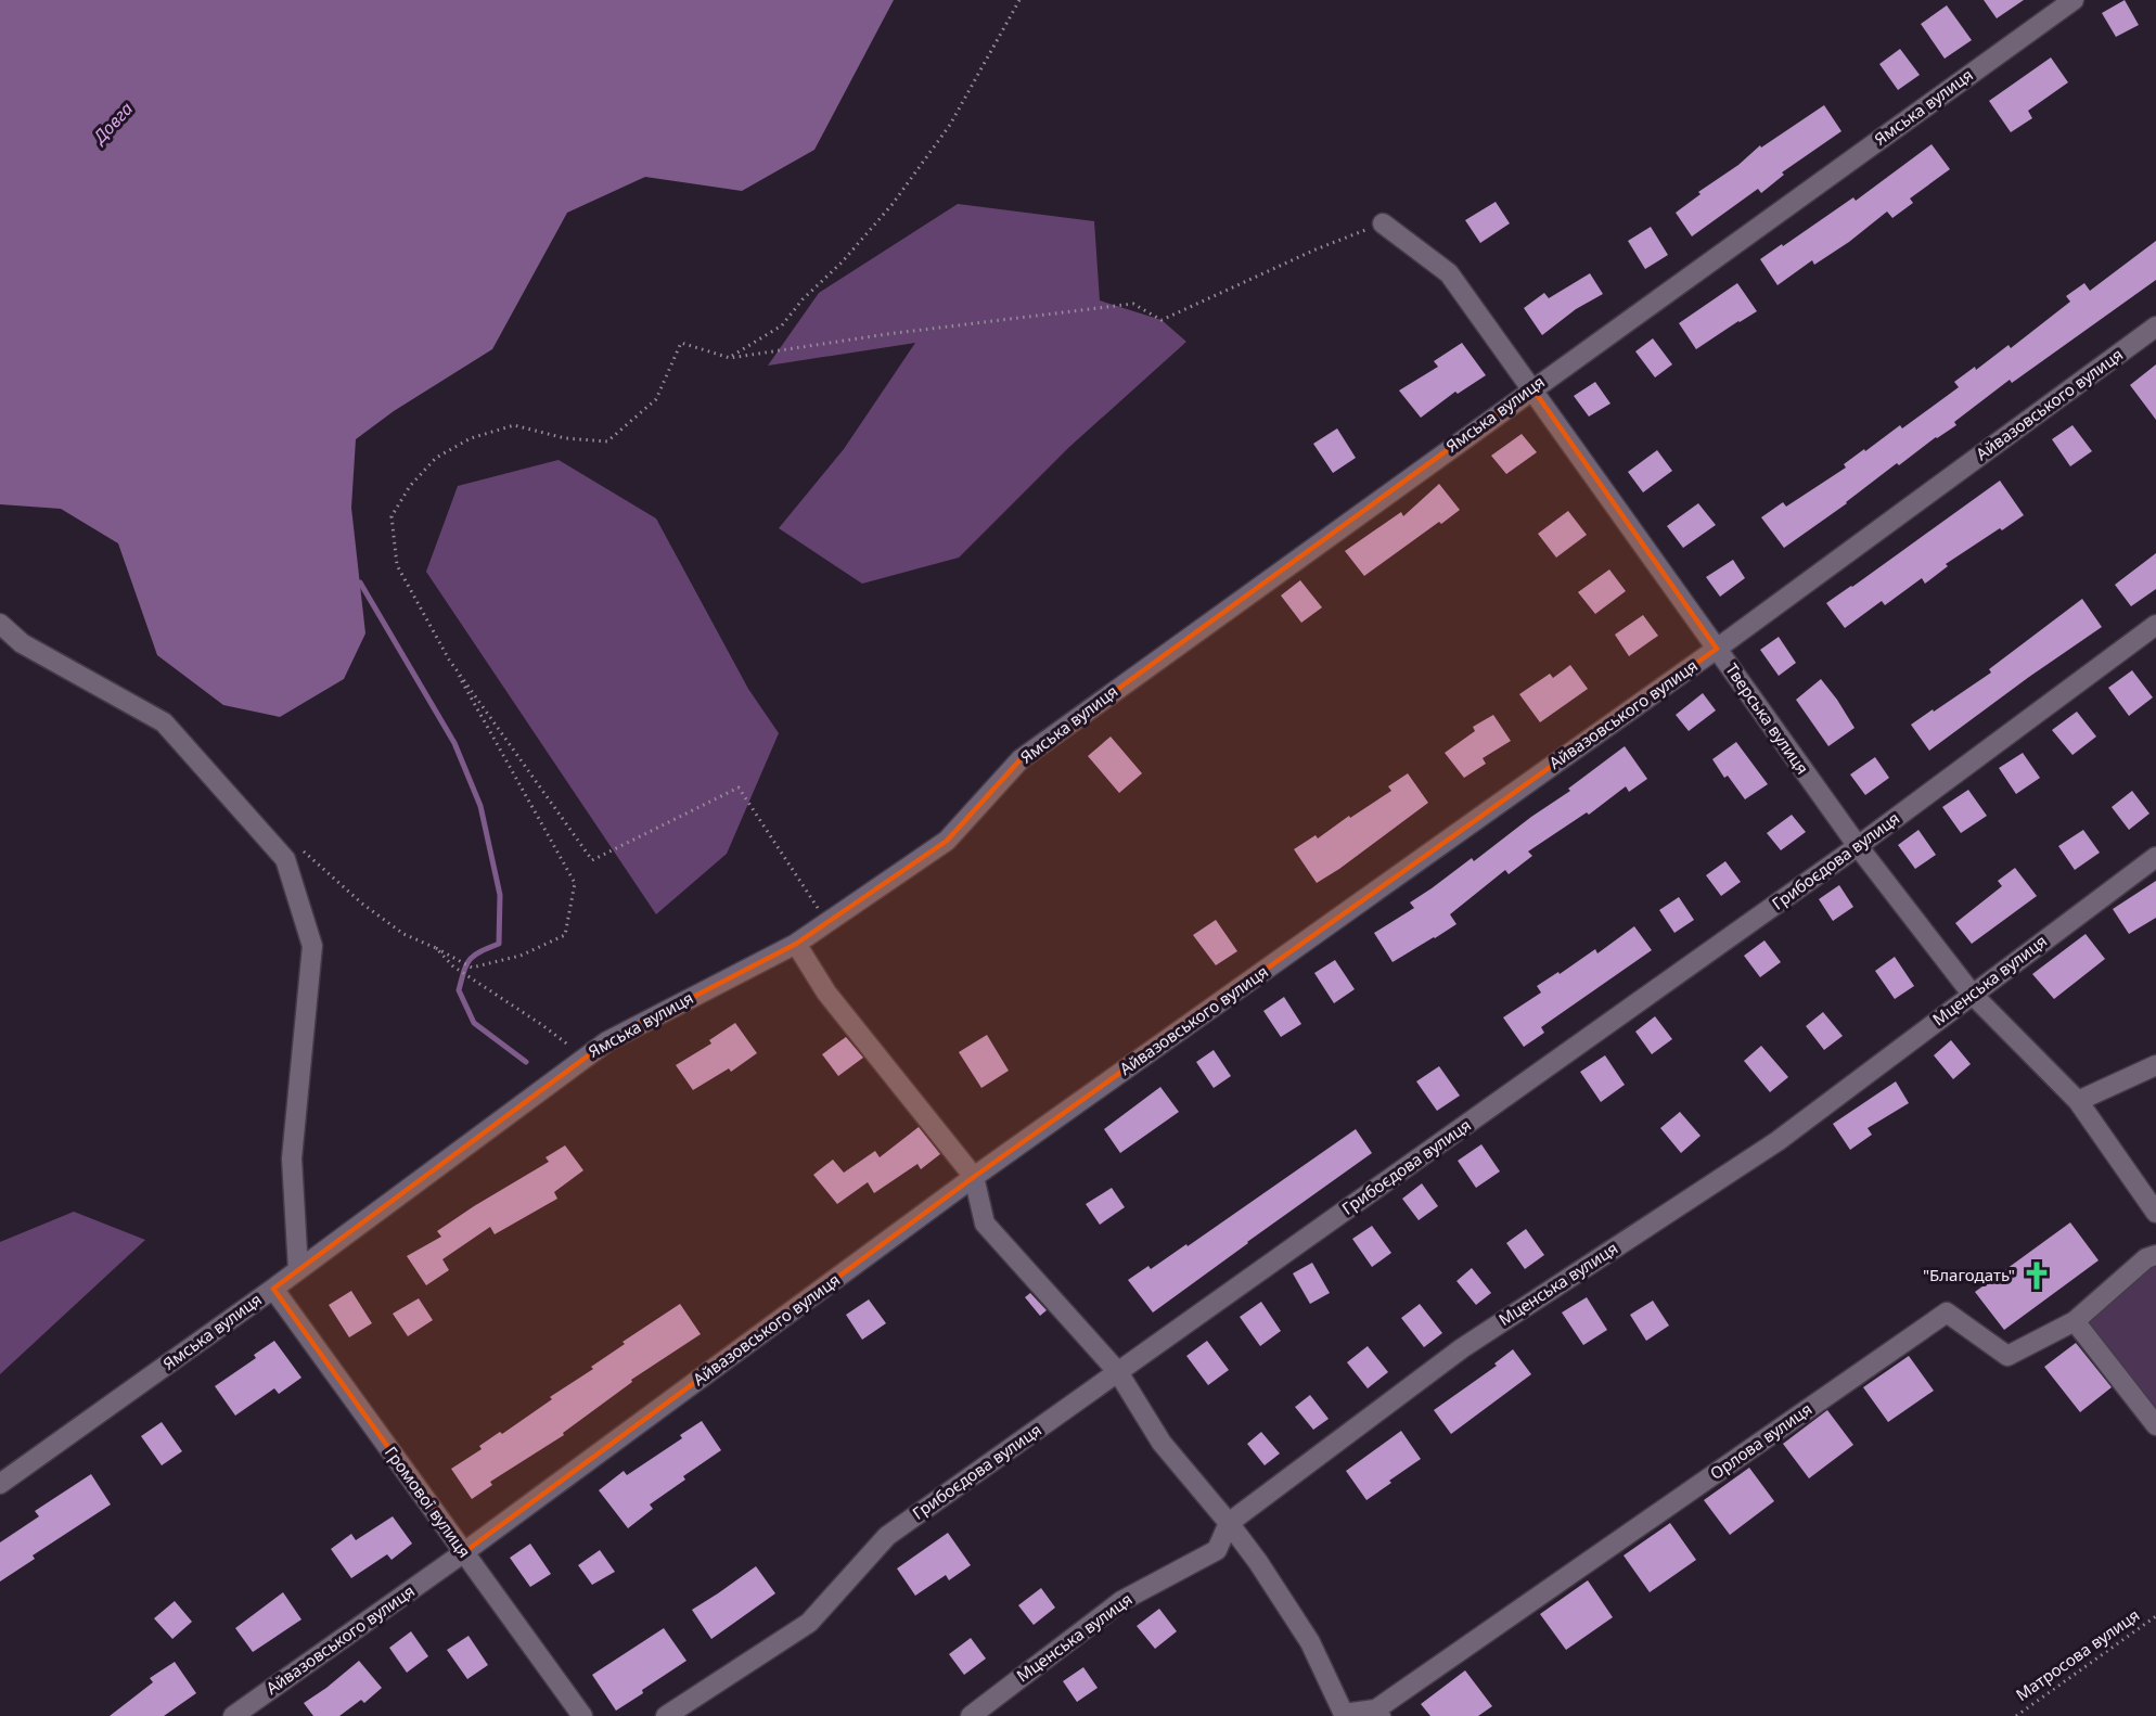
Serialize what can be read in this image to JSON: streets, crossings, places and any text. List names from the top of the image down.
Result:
{
  "streets": {
    "street": [
      "Ямська вулиця",
      "Айвазовського вулиця",
      "Тверська вулиця",
      "Грибоєдова вулиця",
      "Мценська вулиця",
      "Орлова вулиця",
      "Громової вулиця"
    ],
    "path": ["Матросова вулиця"]
  },
  "crossings": [
    ["Ямська вулиця", "Тверська вулиця"],
    ["Ямська вулиця", "Громової вулиця"],
    ["Айвазовського вулиця", "Тверська вулиця"],
    ["Айвазовського вулиця", "Громової вулиця"],
    ["Тверська вулиця", "Грибоєдова вулиця"],
    ["Тверська вулиця", "Мценська вулиця"]
  ],
  "water": ["Довга"],
  "places": {
    "church": ["\"Благодать\""]
  }
}
